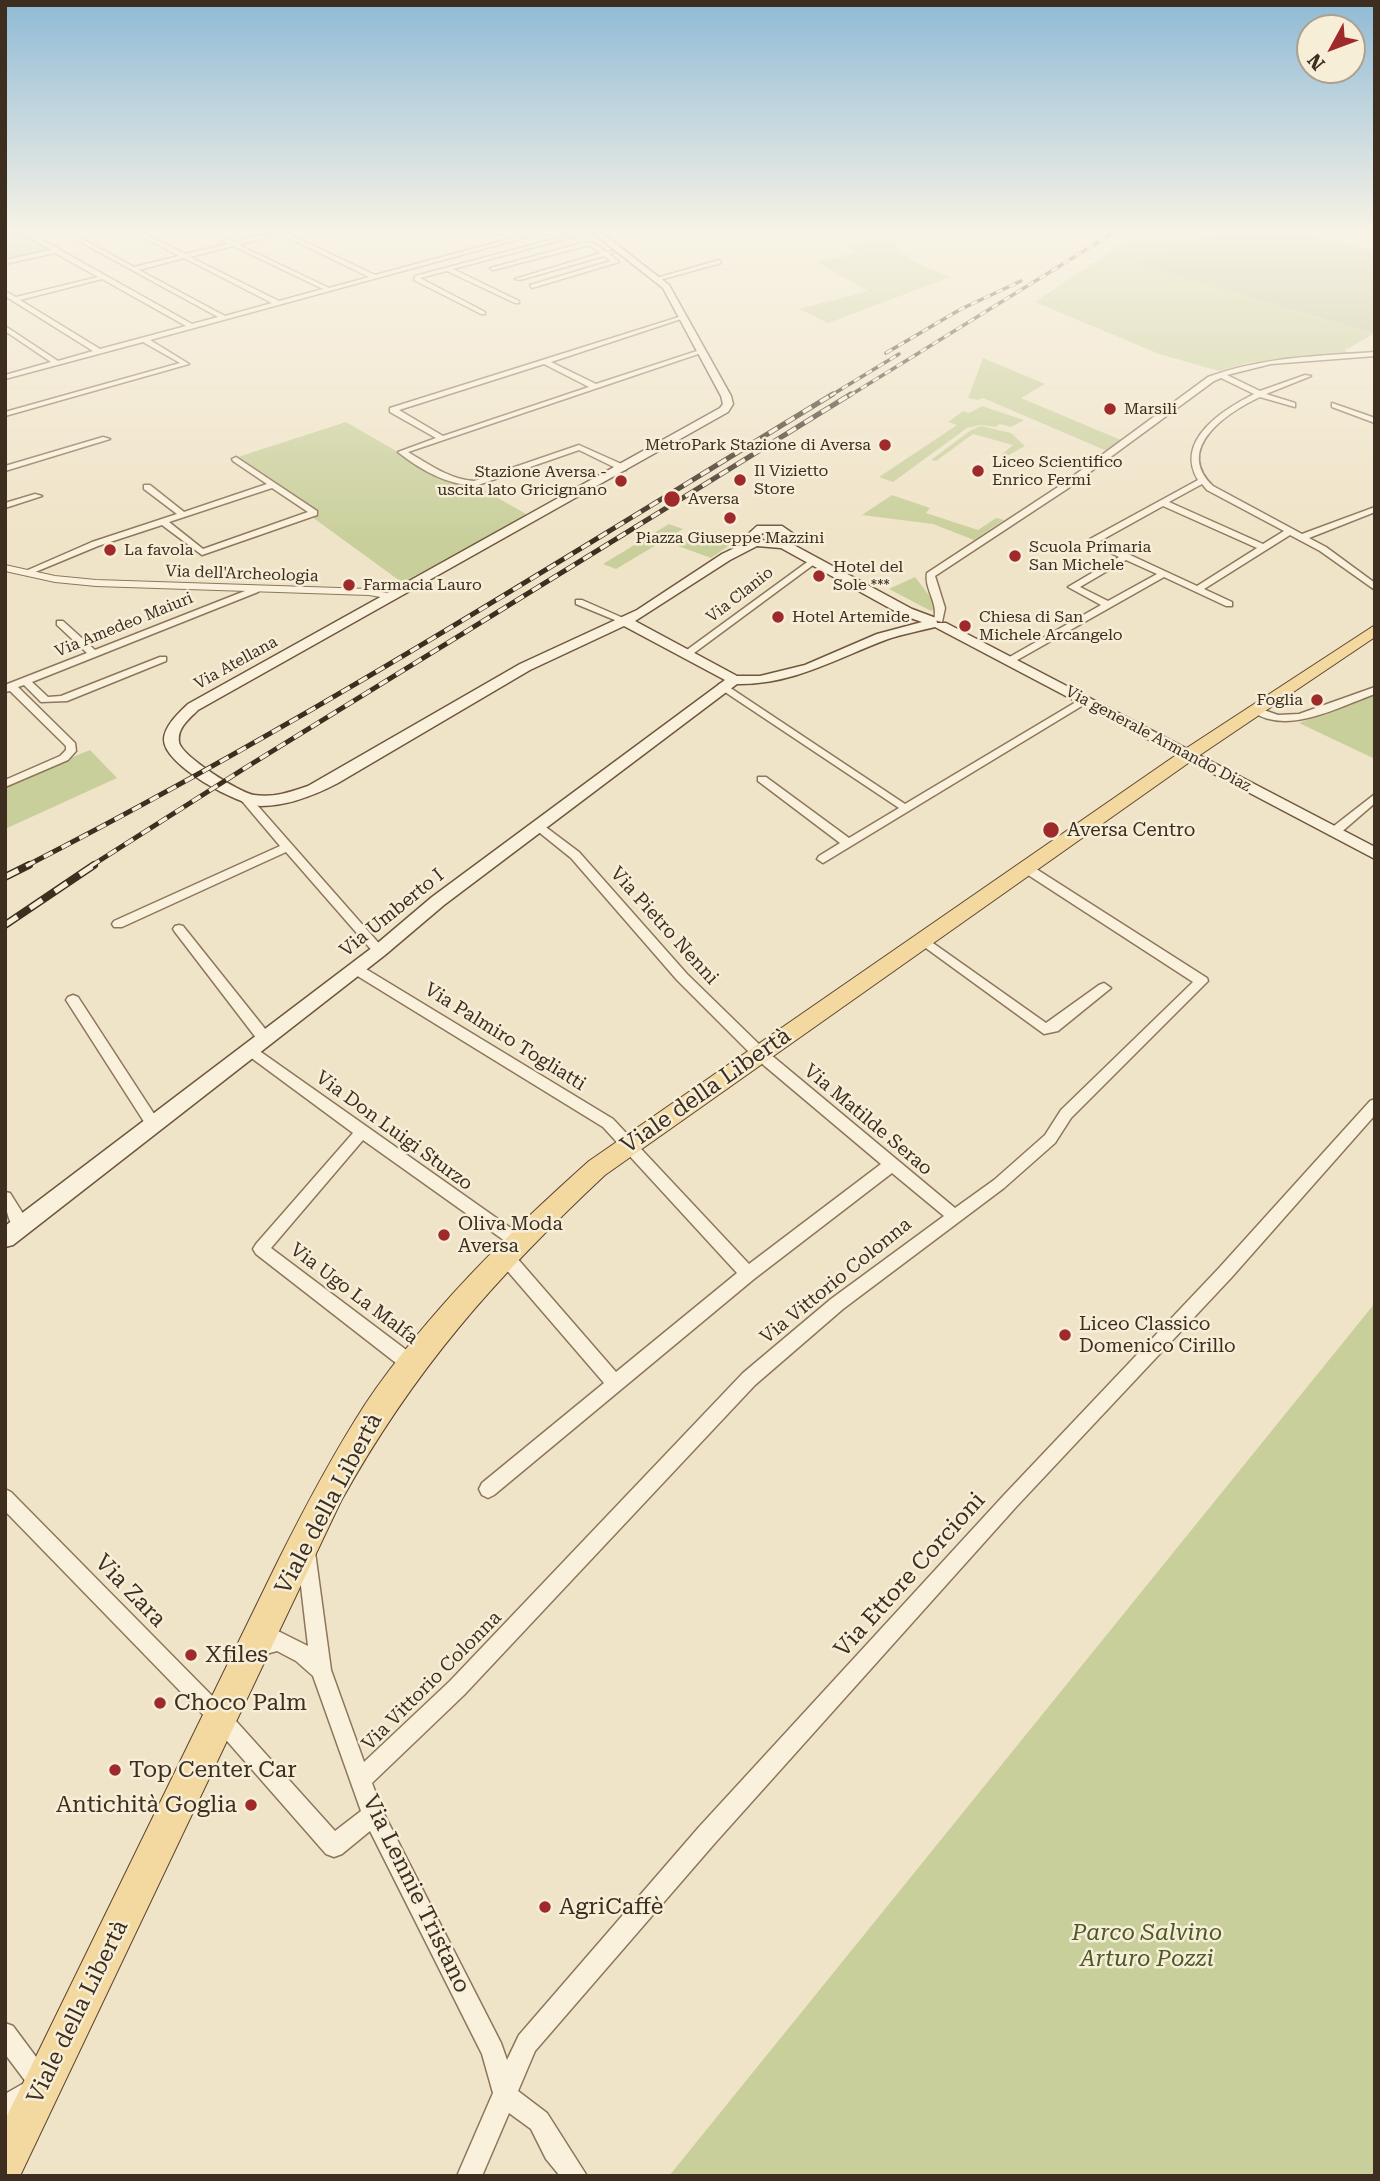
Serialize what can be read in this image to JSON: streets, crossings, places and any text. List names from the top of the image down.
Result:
{
  "streets": {
    "main road": [
      "Via Atellana",
      "Via generale Armando Diaz",
      "Via Umberto I",
      "Viale della Libertà"
    ],
    "street": [
      "Via dell'Archeologia",
      "Via Clanio",
      "Via Amedeo Maiuri",
      "Via Pietro Nenni",
      "Via Palmiro Togliatti",
      "Via Matilde Serao",
      "Via Don Luigi Sturzo",
      "Via Vittorio Colonna",
      "Via Ugo La Malfa",
      "Via Ettore Corcioni",
      "Via Zara",
      "Via Lennie Tristano"
    ]
  },
  "crossings": [
    ["Via dell'Archeologia", "Via Amedeo Maiuri"],
    ["Via dell'Archeologia", "Via Atellana"],
    ["Via generale Armando Diaz", "Viale della Libertà"],
    ["Via Umberto I", "Via Pietro Nenni"],
    ["Via Umberto I", "Via Palmiro Togliatti"],
    ["Via Umberto I", "Via Don Luigi Sturzo"],
    ["Via Pietro Nenni", "Viale della Libertà"],
    ["Via Pietro Nenni", "Via Matilde Serao"],
    ["Via Palmiro Togliatti", "Viale della Libertà"],
    ["Viale della Libertà", "Via Matilde Serao"],
    ["Viale della Libertà", "Via Don Luigi Sturzo"],
    ["Viale della Libertà", "Via Vittorio Colonna"],
    ["Viale della Libertà", "Via Ugo La Malfa"],
    ["Viale della Libertà", "Via Zara"],
    ["Viale della Libertà", "Via Lennie Tristano"],
    ["Via Matilde Serao", "Via Vittorio Colonna"],
    ["Via Don Luigi Sturzo", "Via Ugo La Malfa"],
    ["Via Vittorio Colonna", "Via Lennie Tristano"],
    ["Via Ettore Corcioni", "Via Lennie Tristano"],
    ["Via Zara", "Via Lennie Tristano"]
  ],
  "parks": ["Parco Salvino Arturo Pozzi"],
  "places": [
    "Marsili",
    "MetroPark Stazione di Aversa",
    "Liceo Scientifico Enrico Fermi",
    "Il Vizietto Store",
    "Stazione Aversa - uscita lato Gricignano",
    "Aversa",
    "Piazza Giuseppe Mazzini",
    "La favola",
    "Scuola Primaria San Michele",
    "Hotel del Sole ***",
    "Farmacia Lauro",
    "Hotel Artemide",
    "Chiesa di San Michele Arcangelo",
    "Foglia",
    "Aversa Centro",
    "Oliva Moda Aversa",
    "Liceo Classico Domenico Cirillo",
    "Xfiles",
    "Choco Palm",
    "Top Center Car",
    "Antichità Goglia",
    "AgriCaffè"
  ],
  "north": "bottom left"
}
